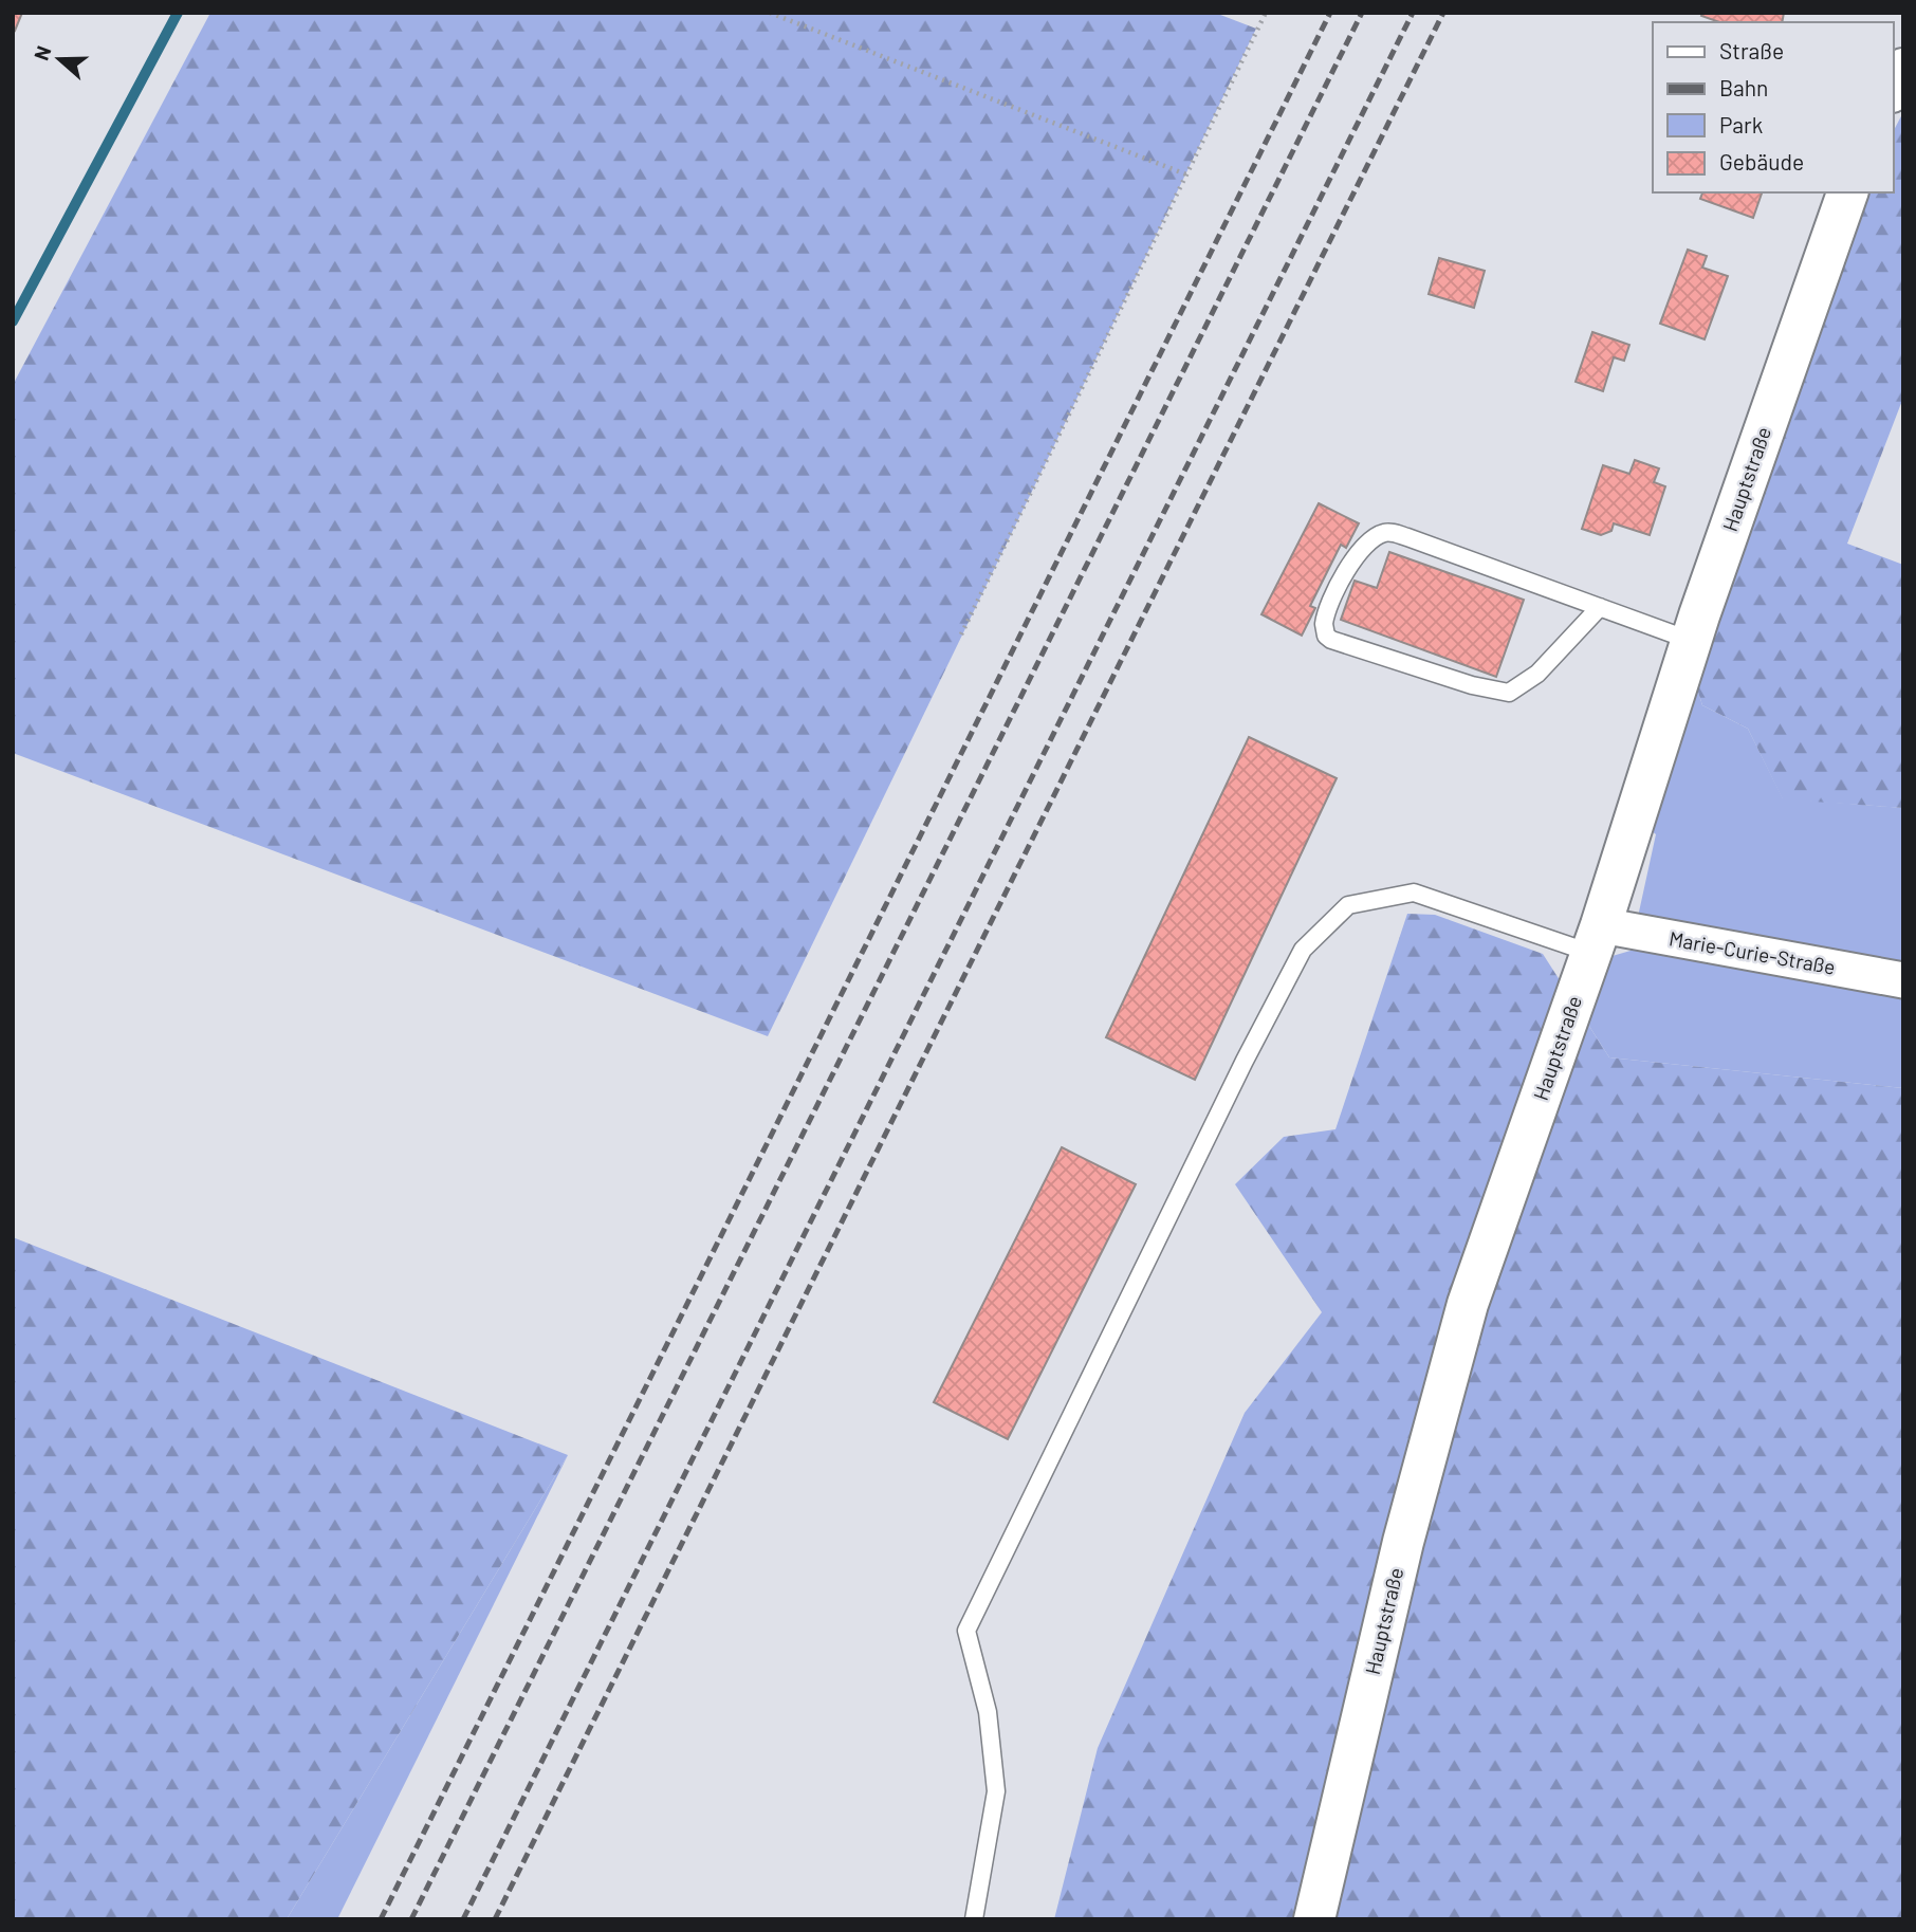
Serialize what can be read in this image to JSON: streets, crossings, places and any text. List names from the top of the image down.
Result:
{
  "streets": {
    "street": ["Hauptstraße", "Marie-Curie-Straße"]
  },
  "crossings": [
    ["Hauptstraße", "Marie-Curie-Straße"]
  ],
  "legend": [
    "Straße",
    "Bahn",
    "Park",
    "Gebäude"
  ],
  "north": "left"
}
